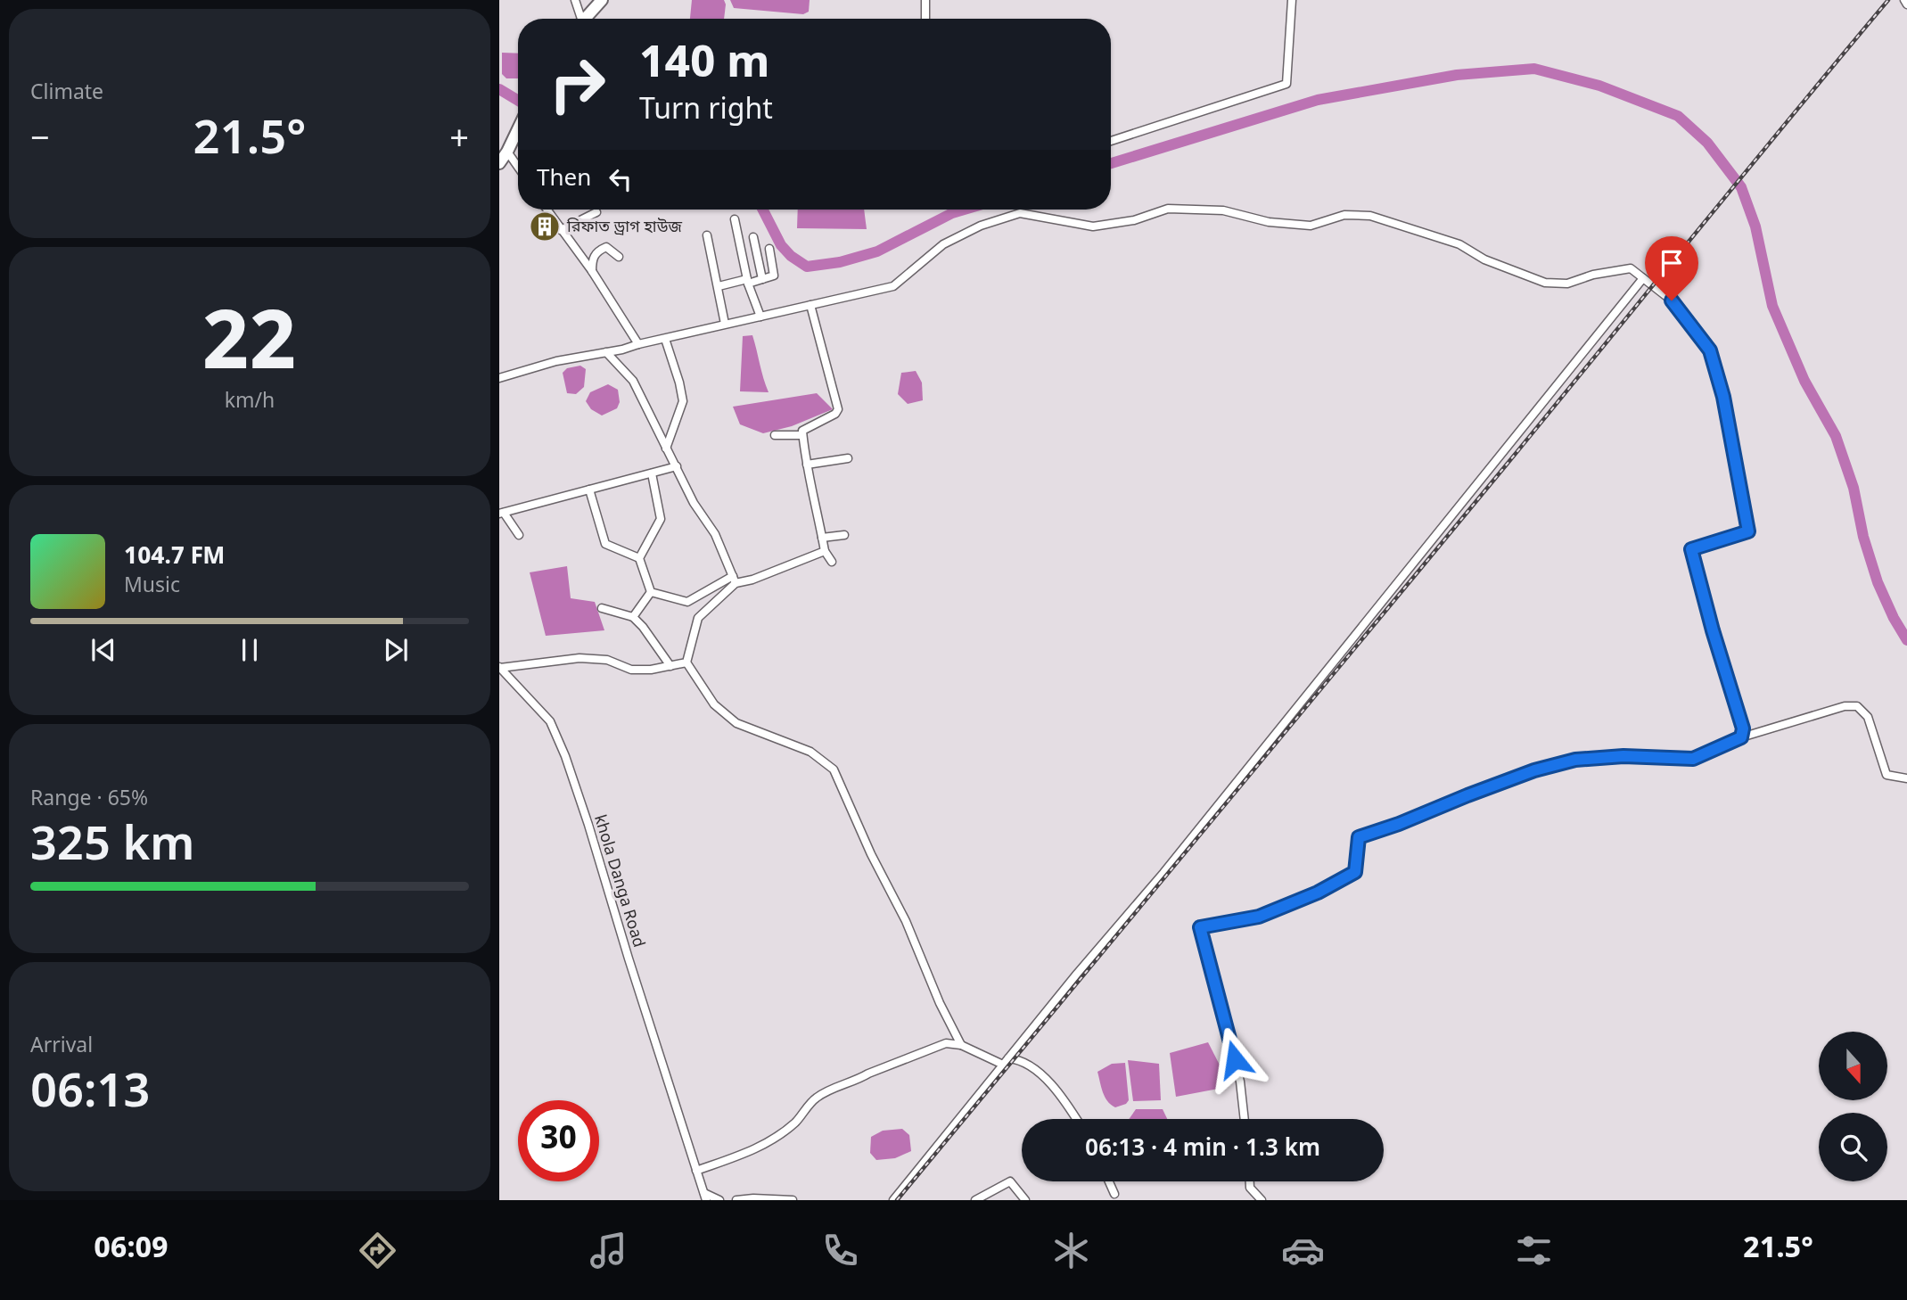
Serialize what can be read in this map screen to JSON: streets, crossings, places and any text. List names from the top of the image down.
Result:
{
  "streets": {
    "street": ["khola Danga Road"]
  },
  "places": {
    "building": ["রিফাত ড্রাগ হাউজ"]
  },
  "north": "bottom",
  "page": {
    "tile": [
      "Climate",
      ["22", "km/h"],
      ["Range · 65%", "325 km"],
      ["Arrival", "06:13"]
    ],
    "turn": ["140 m", "Turn right"],
    "heat": ["−", "21.5°", "+"],
    "then": "Then",
    "song": ["104.7 FM", "Music"],
    "limit": "30",
    "trip": "06:13 · 4 min · 1.3 km",
    "tabs": ["06:09", "21.5°"]
  }
}
